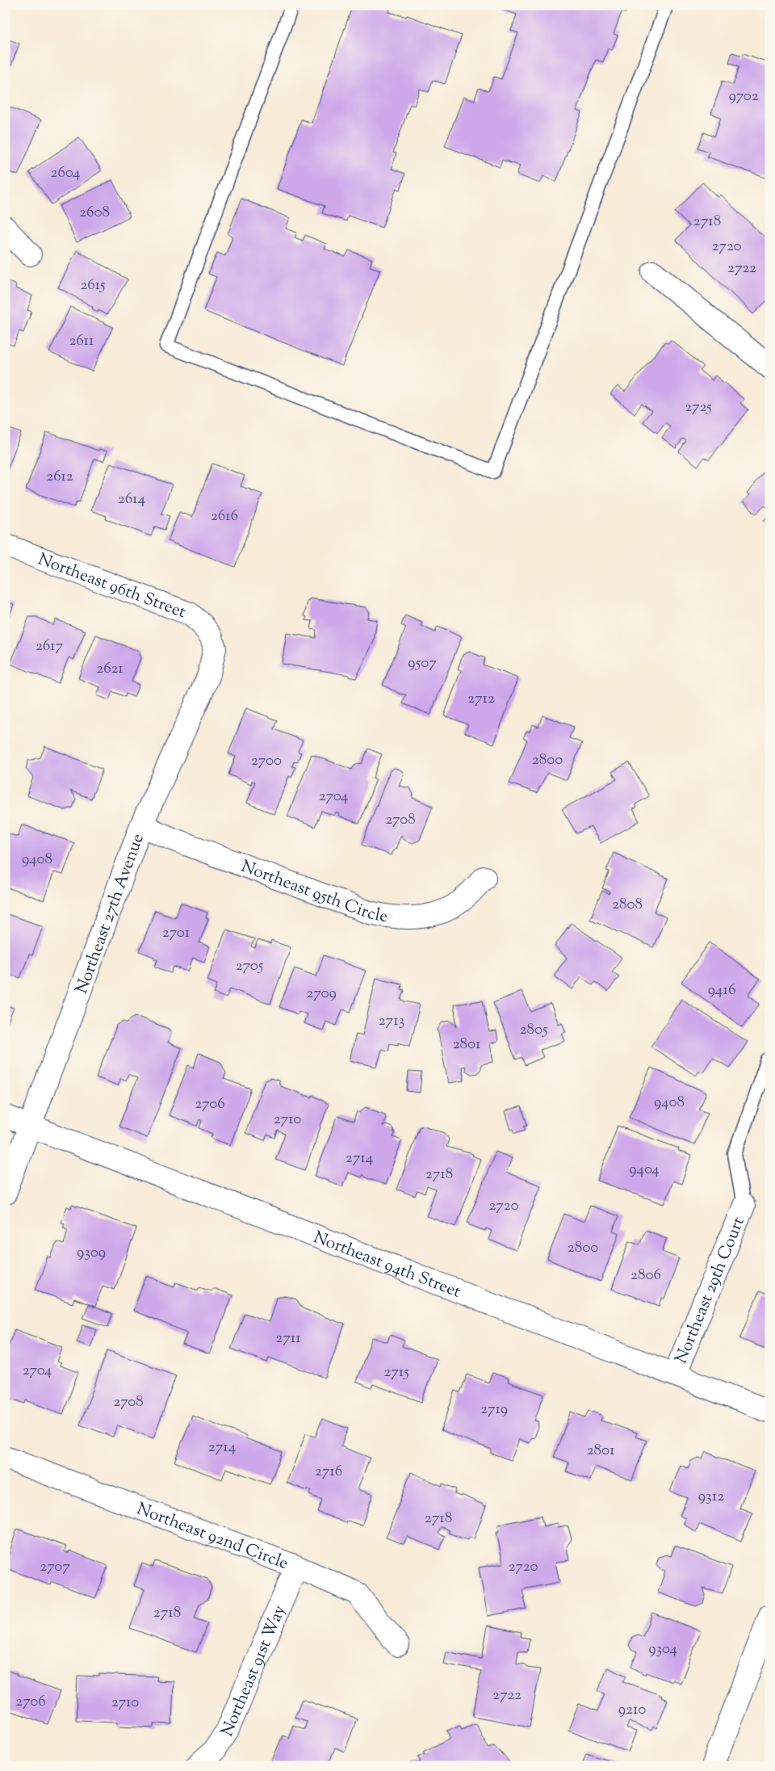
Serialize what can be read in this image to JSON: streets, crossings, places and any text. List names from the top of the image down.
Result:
{
  "streets": {
    "street": [
      "Northeast 96th Street",
      "Northeast 95th Circle",
      "Northeast 27th Avenue",
      "Northeast 94th Street",
      "Northeast 29th Court",
      "Northeast 92nd Circle",
      "Northeast 91st Way"
    ]
  },
  "crossings": [
    ["Northeast 96th Street", "Northeast 27th Avenue"],
    ["Northeast 95th Circle", "Northeast 27th Avenue"],
    ["Northeast 27th Avenue", "Northeast 94th Street"],
    ["Northeast 94th Street", "Northeast 29th Court"],
    ["Northeast 92nd Circle", "Northeast 91st Way"]
  ],
  "house_numbers": [
    "9702",
    "2604",
    "2608",
    "2718",
    "2720",
    "2722",
    "2615",
    "2611",
    "2725",
    "2612",
    "2614",
    "2616",
    "2617",
    "9507",
    "2621",
    "2712",
    "2800",
    "2700",
    "2704",
    "2708",
    "9408",
    "2808",
    "2701",
    "2705",
    "9416",
    "2709",
    "2713",
    "2805",
    "2801",
    "9408",
    "2706",
    "2710",
    "2714",
    "9404",
    "2718",
    "2720",
    "2800",
    "9309",
    "2806",
    "2711",
    "2704",
    "2715",
    "2708",
    "2719",
    "2714",
    "2801",
    "2716",
    "9312",
    "2718",
    "2707",
    "2720",
    "2718",
    "9304",
    "2722",
    "2706",
    "2710",
    "9210"
  ]
}
